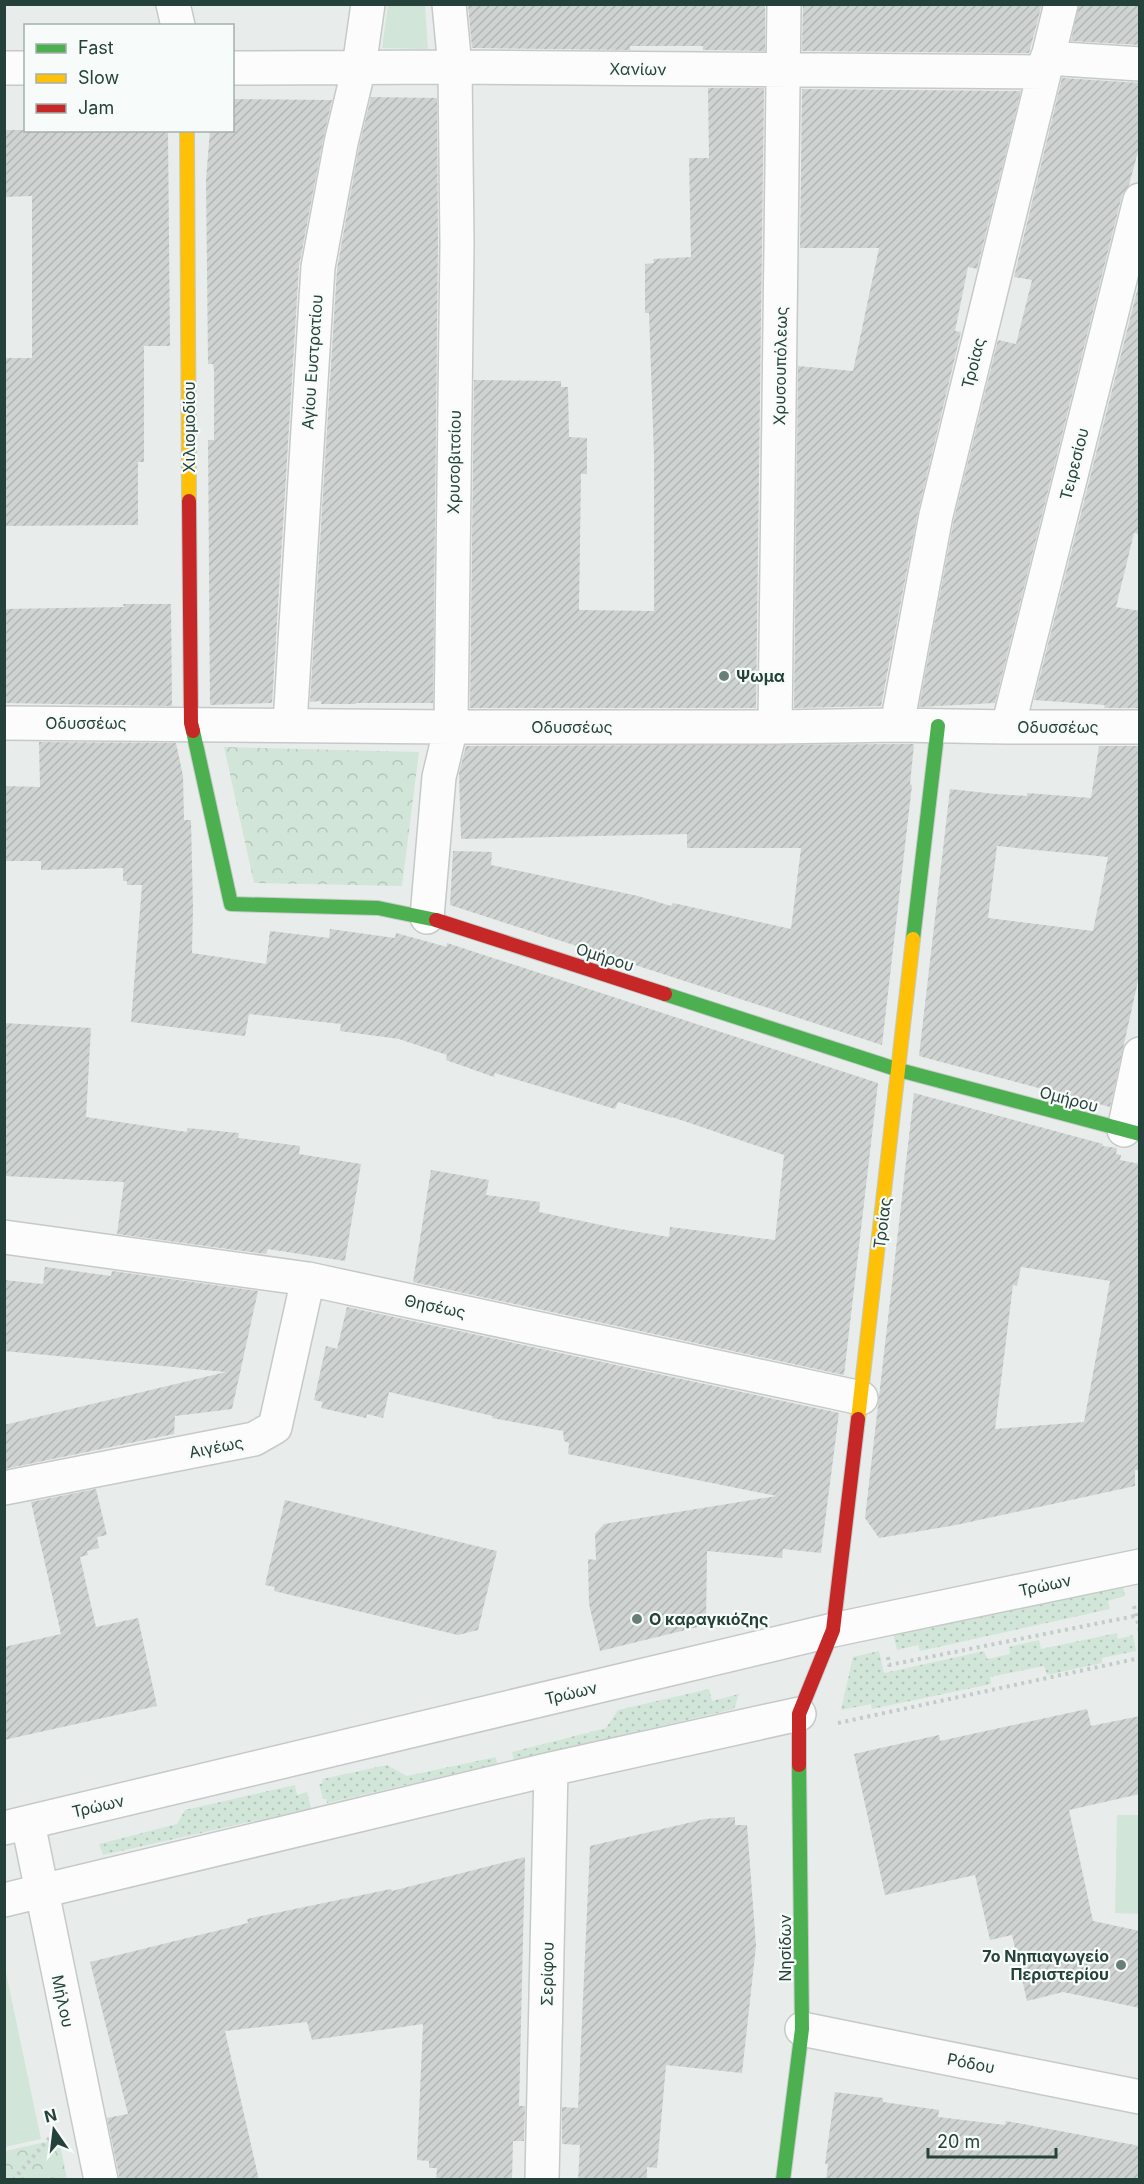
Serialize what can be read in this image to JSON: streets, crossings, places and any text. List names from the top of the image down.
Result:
{
  "streets": {
    "street": [
      "Χανίων",
      "Αγίου Ευστρατίου",
      "Τροίας",
      "Χρυσουπόλεως",
      "Χιλιομοδίου",
      "Χρυσοβιτσίου",
      "Τειρεσίου",
      "Οδυσσέως",
      "Ομήρου",
      "Θησέως",
      "Αιγέως",
      "Τρώων",
      "Νησίδων",
      "Σερίφου",
      "Μήλου",
      "Ρόδου"
    ]
  },
  "crossings": [
    ["Χανίων", "Αγίου Ευστρατίου"],
    ["Χανίων", "Τροίας"],
    ["Χανίων", "Χρυσουπόλεως"],
    ["Χανίων", "Χρυσοβιτσίου"],
    ["Αγίου Ευστρατίου", "Οδυσσέως"],
    ["Τροίας", "Οδυσσέως"],
    ["Τροίας", "Ομήρου"],
    ["Τροίας", "Θησέως"],
    ["Τροίας", "Τρώων"],
    ["Τροίας", "Νησίδων"],
    ["Χρυσουπόλεως", "Οδυσσέως"],
    ["Χιλιομοδίου", "Οδυσσέως"],
    ["Χιλιομοδίου", "Ομήρου"],
    ["Χρυσοβιτσίου", "Οδυσσέως"],
    ["Χρυσοβιτσίου", "Ομήρου"],
    ["Τειρεσίου", "Οδυσσέως"],
    ["Οδυσσέως", "Ομήρου"],
    ["Θησέως", "Αιγέως"],
    ["Τρώων", "Μήλου"],
    ["Νησίδων", "Ρόδου"]
  ],
  "places": ["Ψωμα", "Ο καραγκιόζης", "7ο Νηπιαγωγείο Περιστερίου"],
  "legend": ["Fast", "Slow", "Jam"],
  "scale_bar": "20 m",
  "north": "top"
}
